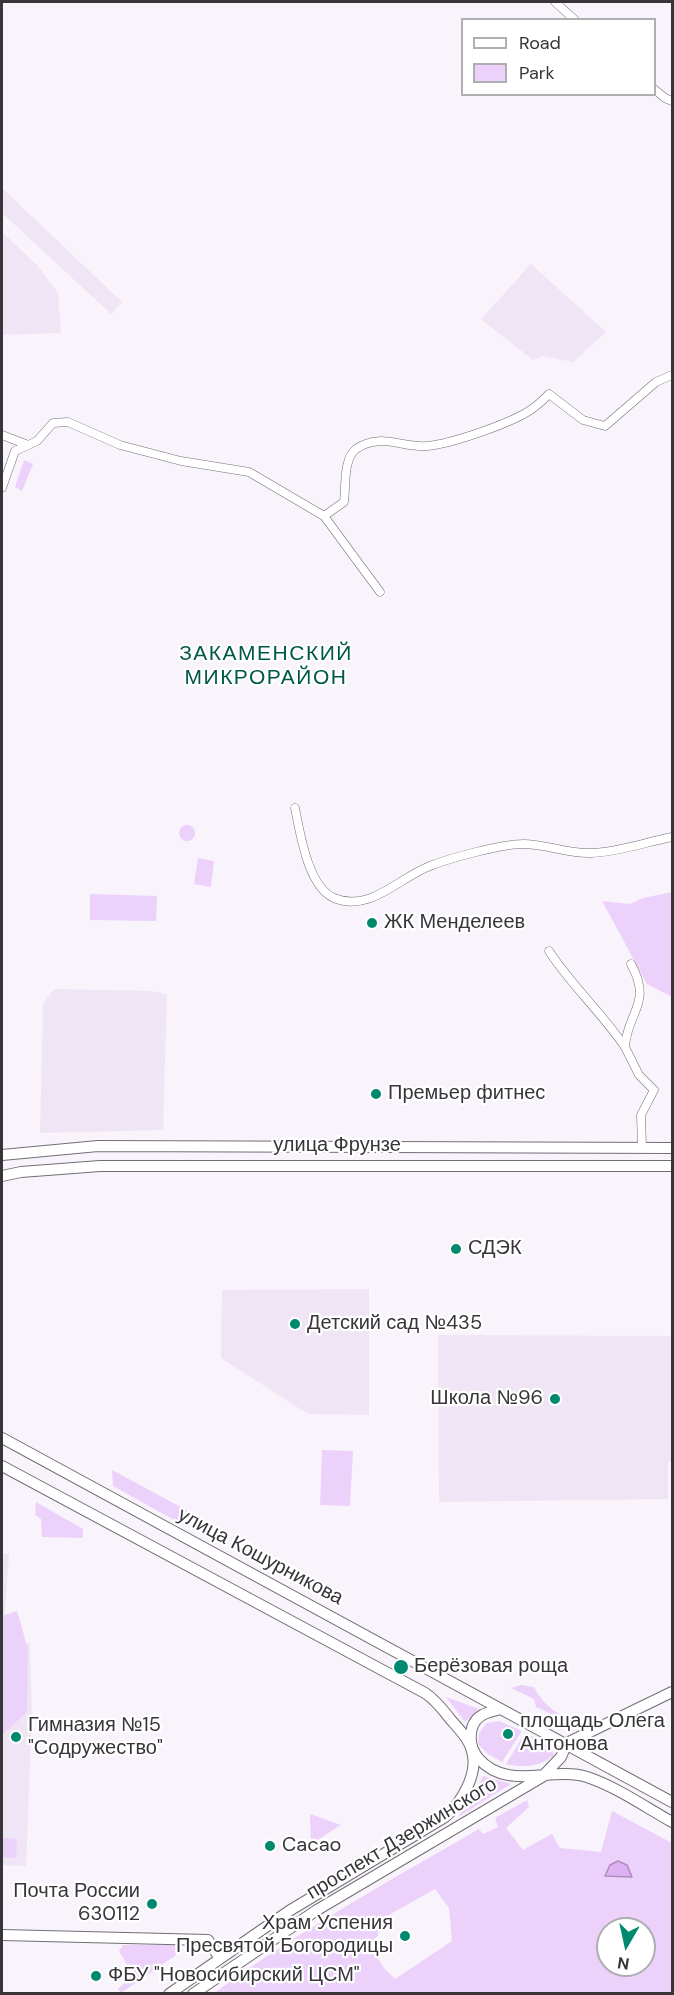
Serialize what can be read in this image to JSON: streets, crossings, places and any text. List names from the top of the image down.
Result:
{
  "streets": {
    "main road": ["улица Фрунзе", "улица Кошурникова", "проспект Дзержинского"]
  },
  "districts": ["ЗАКАМЕНСКИЙ МИКРОРАЙОН"],
  "places": [
    "ЖК Менделеев",
    "Премьер фитнес",
    "СДЭК",
    "Детский сад №435",
    "Школа №96",
    "Берёзовая роща",
    "площадь Олега Антонова",
    "Гимназия №15 \"Содружество\"",
    "Cacao",
    "Почта России 630112",
    "Храм Успения Пресвятой Богородицы",
    "ФБУ \"Новосибирский ЦСМ\""
  ],
  "legend": ["Road", "Park"],
  "north": "bottom"
}
